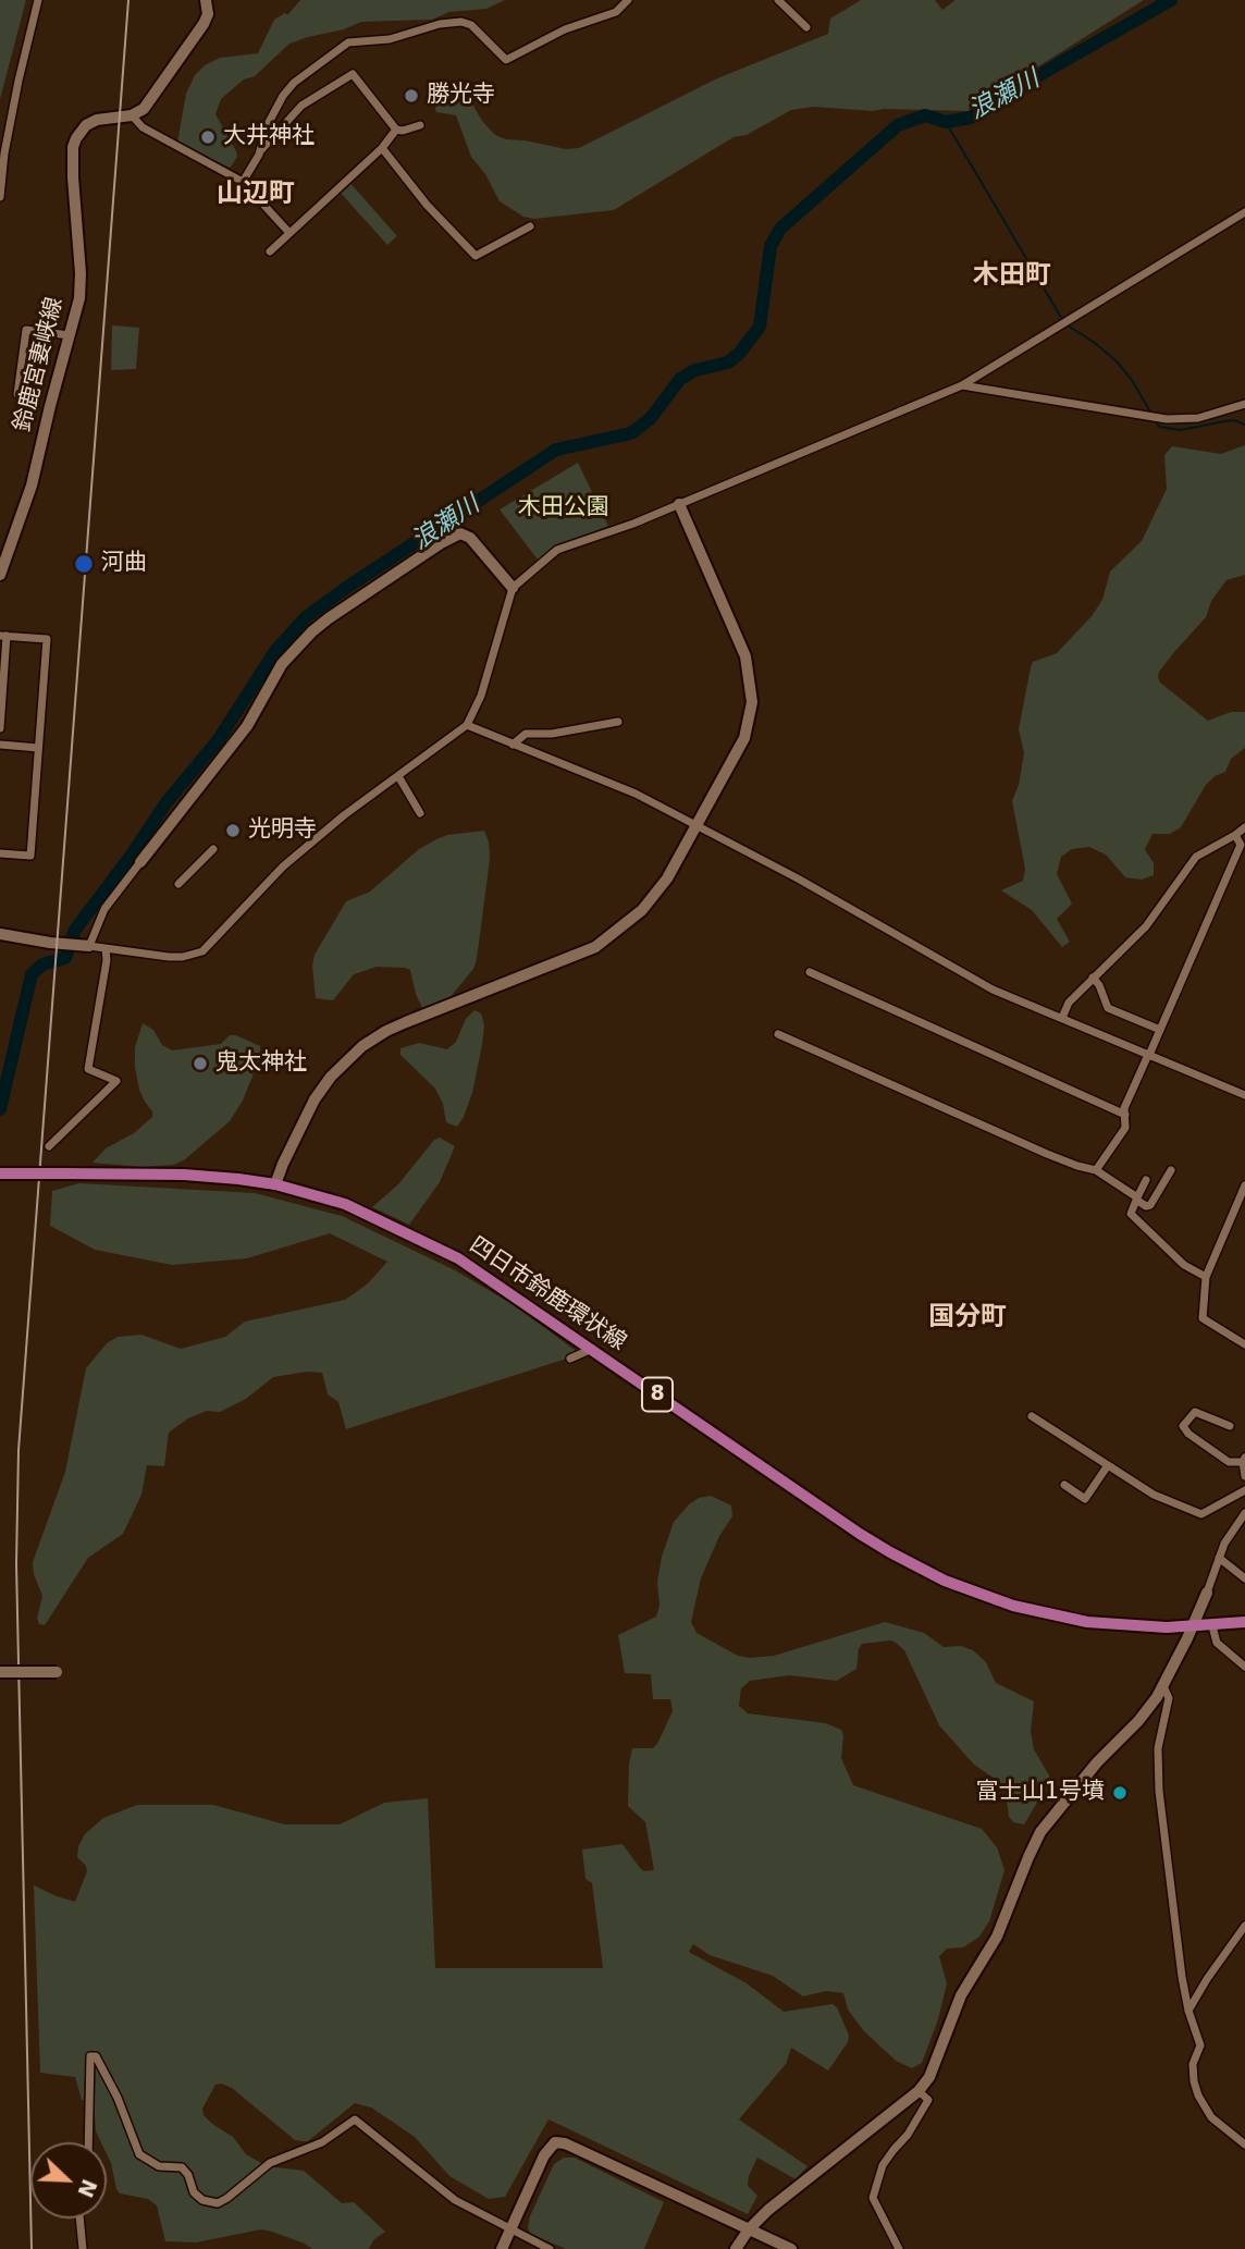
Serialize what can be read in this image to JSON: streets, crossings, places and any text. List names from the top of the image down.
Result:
{
  "streets": {
    "main road": ["四日市鈴鹿環状線", "8"],
    "street": ["鈴鹿宮妻峡線"]
  },
  "districts": ["山辺町", "木田町", "国分町"],
  "water": ["浪瀬川"],
  "parks": ["木田公園"],
  "places": [
    "勝光寺",
    "大井神社",
    "河曲",
    "光明寺",
    "鬼太神社",
    "富士山1号墳"
  ],
  "north": "bottom right"
}
